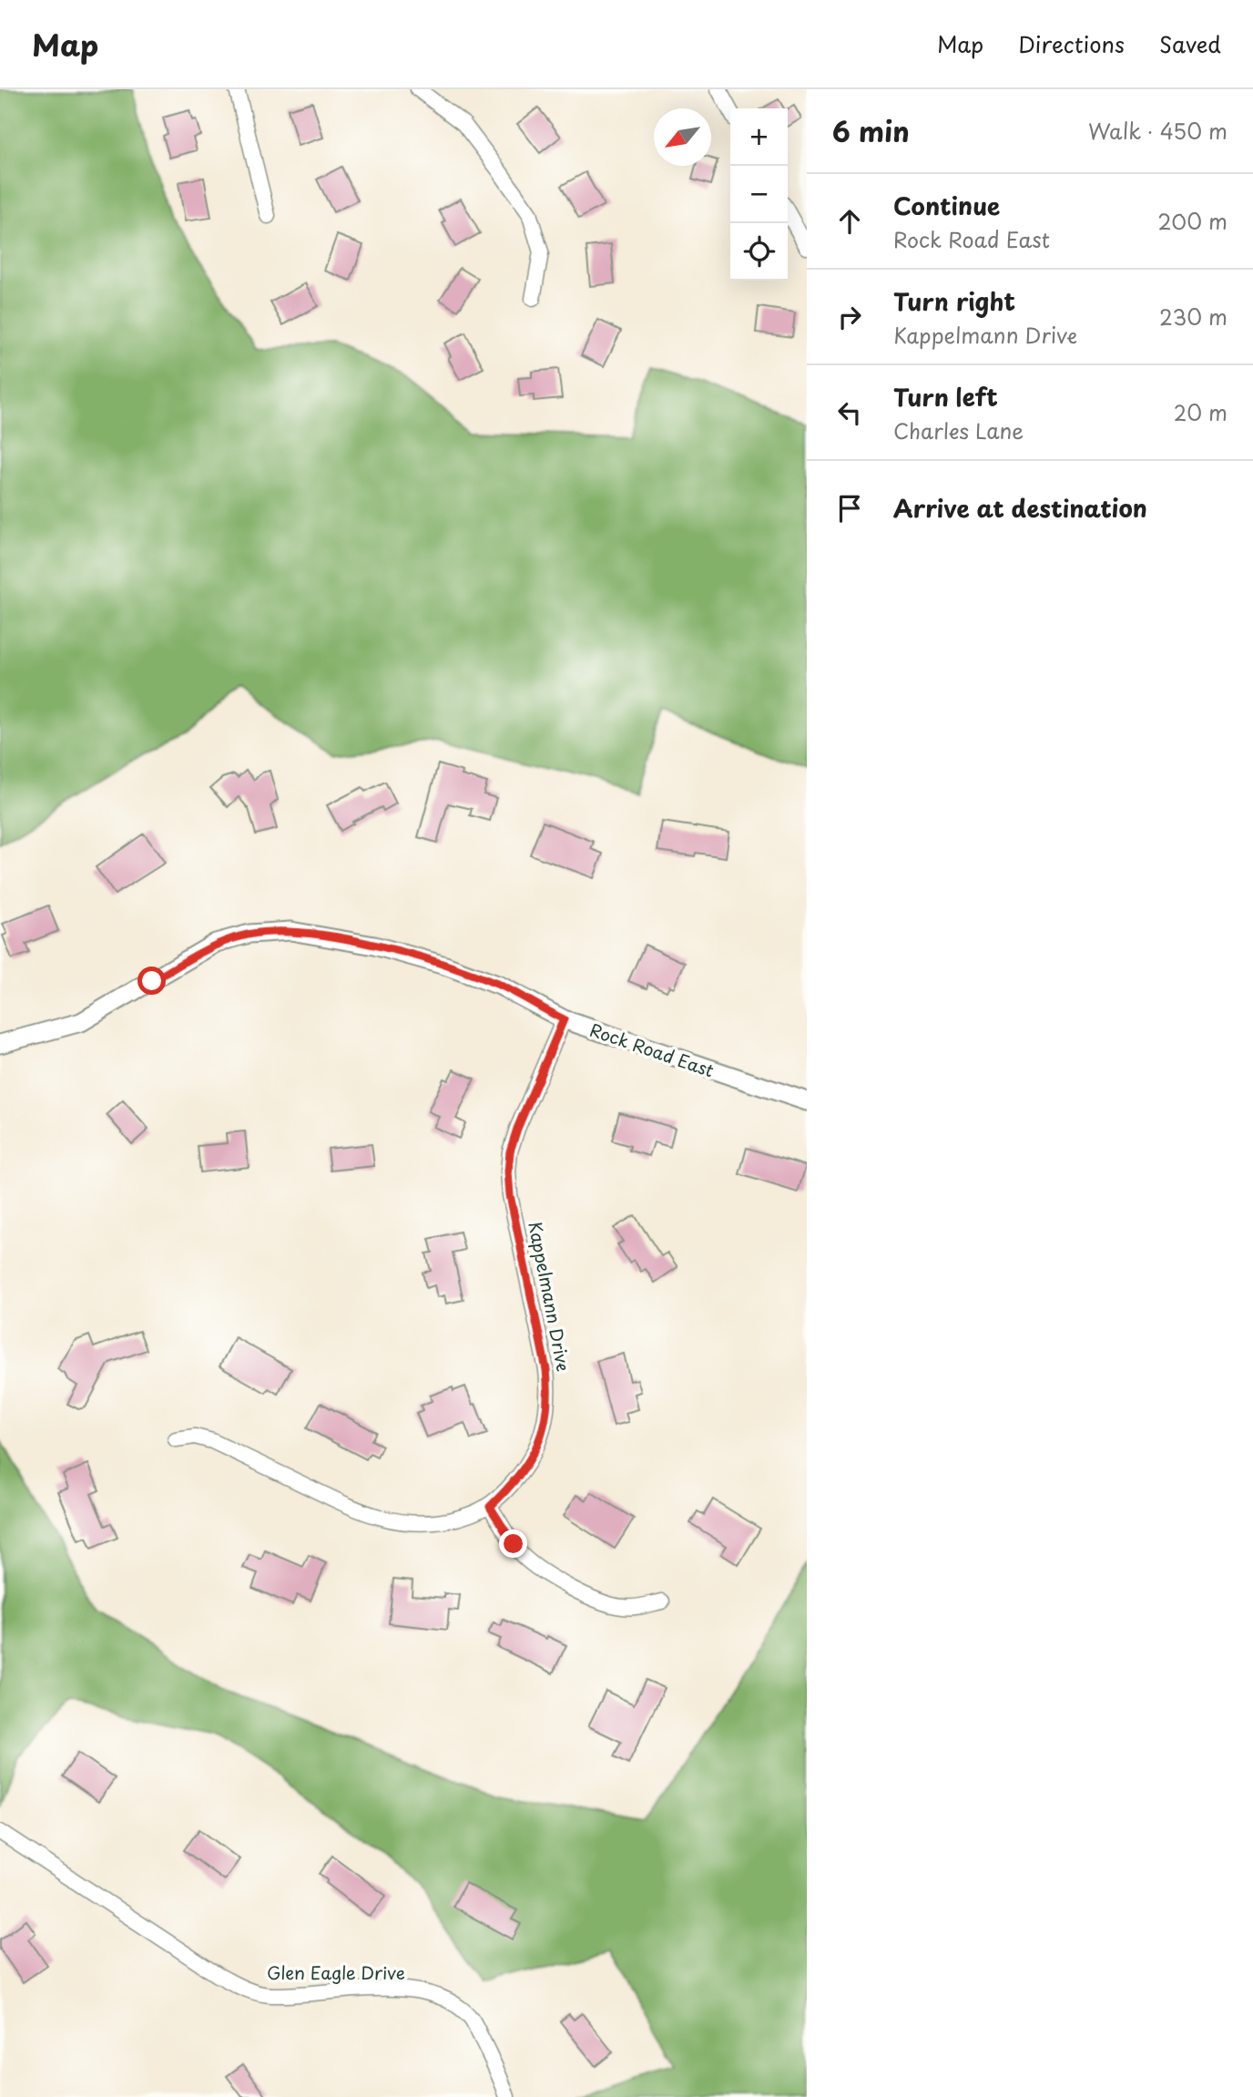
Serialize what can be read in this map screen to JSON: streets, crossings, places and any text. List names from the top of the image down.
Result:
{
  "streets": {
    "street": ["Rock Road East", "Kappelmann Drive", "Glen Eagle Drive"]
  },
  "crossings": [
    ["Rock Road East", "Kappelmann Drive"]
  ],
  "north": "bottom left",
  "page": {
    "header": "Map",
    "nav": ["Map", "Directions", "Saved"],
    "heading": ["6 min", "Walk · 450 m"],
    "map_buttons": ["+", "−"],
    "list": [
      ["Continue", "Rock Road East", "200 m"],
      ["Turn right", "Kappelmann Drive", "230 m"],
      ["Turn left", "Charles Lane", "20 m"],
      "Arrive at destination"
    ]
  }
}
